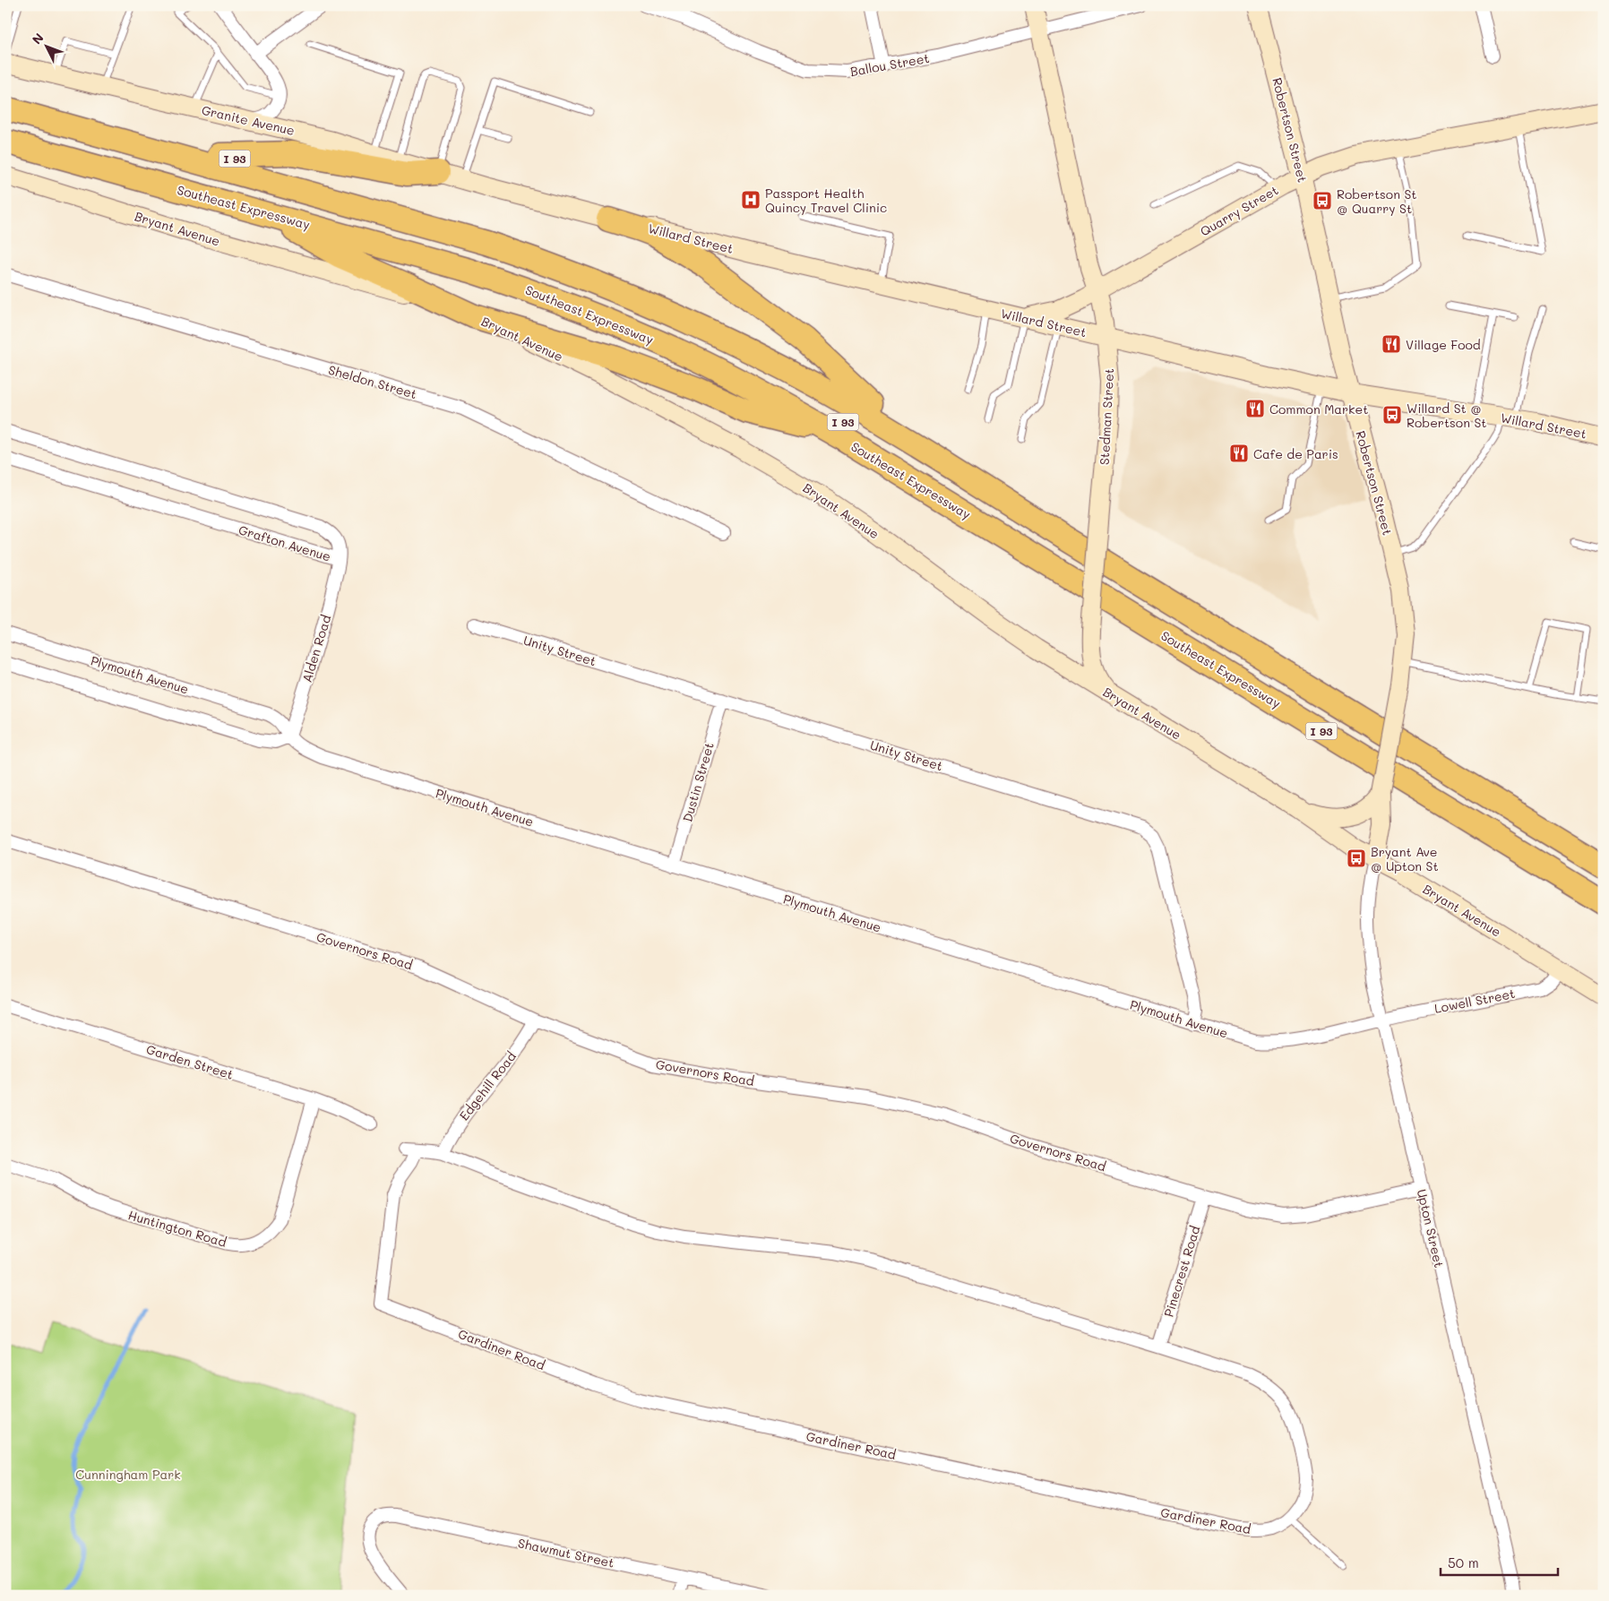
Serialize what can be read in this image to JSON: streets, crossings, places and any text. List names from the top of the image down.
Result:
{
  "streets": {
    "highway": ["I 93", "Southeast Expressway"],
    "main road": [
      "Granite Avenue",
      "Robertson Street",
      "Quarry Street",
      "Bryant Avenue",
      "Willard Street",
      "Stedman Street"
    ],
    "street": [
      "Ballou Street",
      "Sheldon Street",
      "Grafton Avenue",
      "Alden Road",
      "Unity Street",
      "Plymouth Avenue",
      "Dustin Street",
      "Governors Road",
      "Lowell Street",
      "Garden Street",
      "Edgehill Road",
      "Huntington Road",
      "Upton Street",
      "Pinecrest Road",
      "Gardiner Road",
      "Shawmut Street"
    ]
  },
  "crossings": [
    ["Ballou Street", "Stedman Street"],
    ["Granite Avenue", "Willard Street"],
    ["Robertson Street", "Quarry Street"],
    ["Robertson Street", "Bryant Avenue"],
    ["Robertson Street", "Willard Street"],
    ["Robertson Street", "Upton Street"],
    ["Quarry Street", "Willard Street"],
    ["Quarry Street", "Stedman Street"],
    ["Bryant Avenue", "Stedman Street"],
    ["Bryant Avenue", "Lowell Street"],
    ["Bryant Avenue", "Upton Street"],
    ["Willard Street", "Stedman Street"],
    ["Grafton Avenue", "Alden Road"],
    ["Alden Road", "Plymouth Avenue"],
    ["Unity Street", "Plymouth Avenue"],
    ["Unity Street", "Dustin Street"],
    ["Plymouth Avenue", "Dustin Street"],
    ["Plymouth Avenue", "Lowell Street"],
    ["Plymouth Avenue", "Upton Street"],
    ["Governors Road", "Edgehill Road"],
    ["Governors Road", "Upton Street"],
    ["Governors Road", "Pinecrest Road"],
    ["Lowell Street", "Upton Street"],
    ["Garden Street", "Huntington Road"],
    ["Edgehill Road", "Gardiner Road"],
    ["Pinecrest Road", "Gardiner Road"]
  ],
  "parks": ["Cunningham Park"],
  "places": {
    "hospital": ["Passport Health Quincy Travel Clinic"],
    "bus stop": ["Robertson St @ Quarry St", "Willard St @ Robertson St", "Bryant Ave @ Upton St"],
    "restaurant": ["Village Food", "Common Market", "Cafe de Paris"]
  },
  "scale_bar": "50 m",
  "north": "top left"
}
